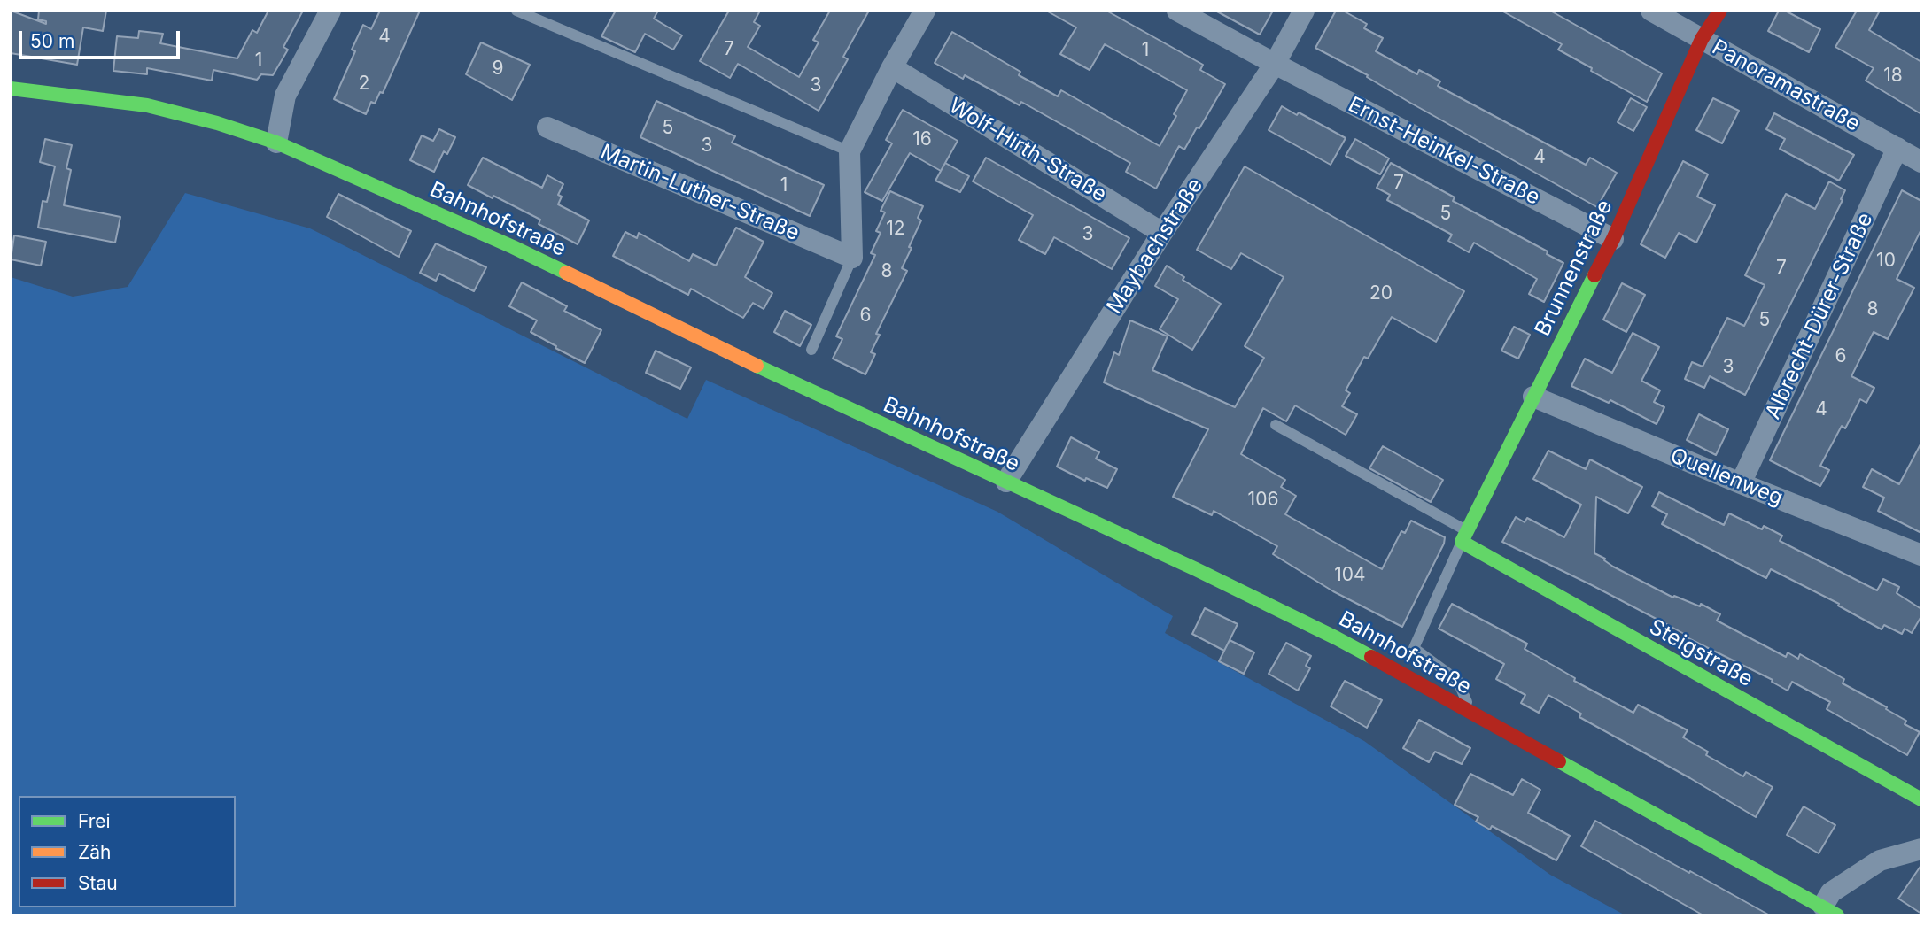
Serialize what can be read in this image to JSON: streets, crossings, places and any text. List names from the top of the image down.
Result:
{
  "streets": {
    "street": [
      "Panoramastraße",
      "Wolf-Hirth-Straße",
      "Ernst-Heinkel-Straße",
      "Martin-Luther-Straße",
      "Bahnhofstraße",
      "Maybachstraße",
      "Brunnenstraße",
      "Albrecht-Dürer-Straße",
      "Quellenweg",
      "Steigstraße"
    ]
  },
  "crossings": [
    ["Panoramastraße", "Brunnenstraße"],
    ["Panoramastraße", "Albrecht-Dürer-Straße"],
    ["Wolf-Hirth-Straße", "Maybachstraße"],
    ["Ernst-Heinkel-Straße", "Maybachstraße"],
    ["Ernst-Heinkel-Straße", "Brunnenstraße"],
    ["Bahnhofstraße", "Maybachstraße"],
    ["Brunnenstraße", "Quellenweg"],
    ["Brunnenstraße", "Steigstraße"],
    ["Albrecht-Dürer-Straße", "Quellenweg"]
  ],
  "house_numbers": [
    "4",
    "7",
    "1",
    "1",
    "9",
    "18",
    "2",
    "3",
    "5",
    "16",
    "3",
    "4",
    "7",
    "1",
    "5",
    "12",
    "3",
    "10",
    "7",
    "8",
    "20",
    "8",
    "6",
    "5",
    "6",
    "3",
    "4",
    "106",
    "104"
  ],
  "legend": ["Frei", "Zäh", "Stau"],
  "scale_bar": "50 m"
}
